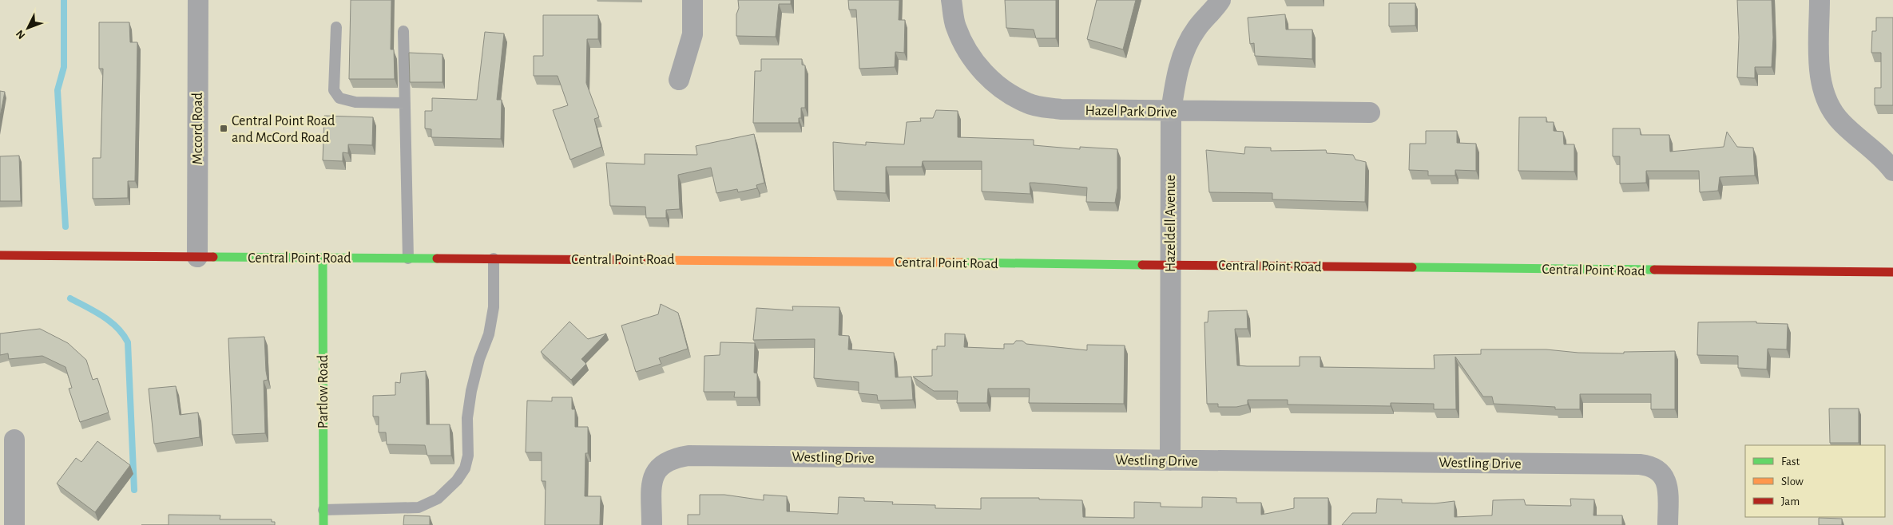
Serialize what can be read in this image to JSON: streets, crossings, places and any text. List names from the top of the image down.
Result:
{
  "streets": {
    "street": [
      "Hazel Park Drive",
      "Mccord Road",
      "Hazeldell Avenue",
      "Central Point Road",
      "Partlow Road",
      "Westling Drive"
    ]
  },
  "crossings": [
    ["Hazel Park Drive", "Hazeldell Avenue"],
    ["Mccord Road", "Central Point Road"],
    ["Hazeldell Avenue", "Central Point Road"],
    ["Hazeldell Avenue", "Westling Drive"],
    ["Central Point Road", "Partlow Road"]
  ],
  "places": {
    "transit": ["Central Point Road and McCord Road"]
  },
  "legend": ["Fast", "Slow", "Jam"],
  "north": "bottom left"
}
